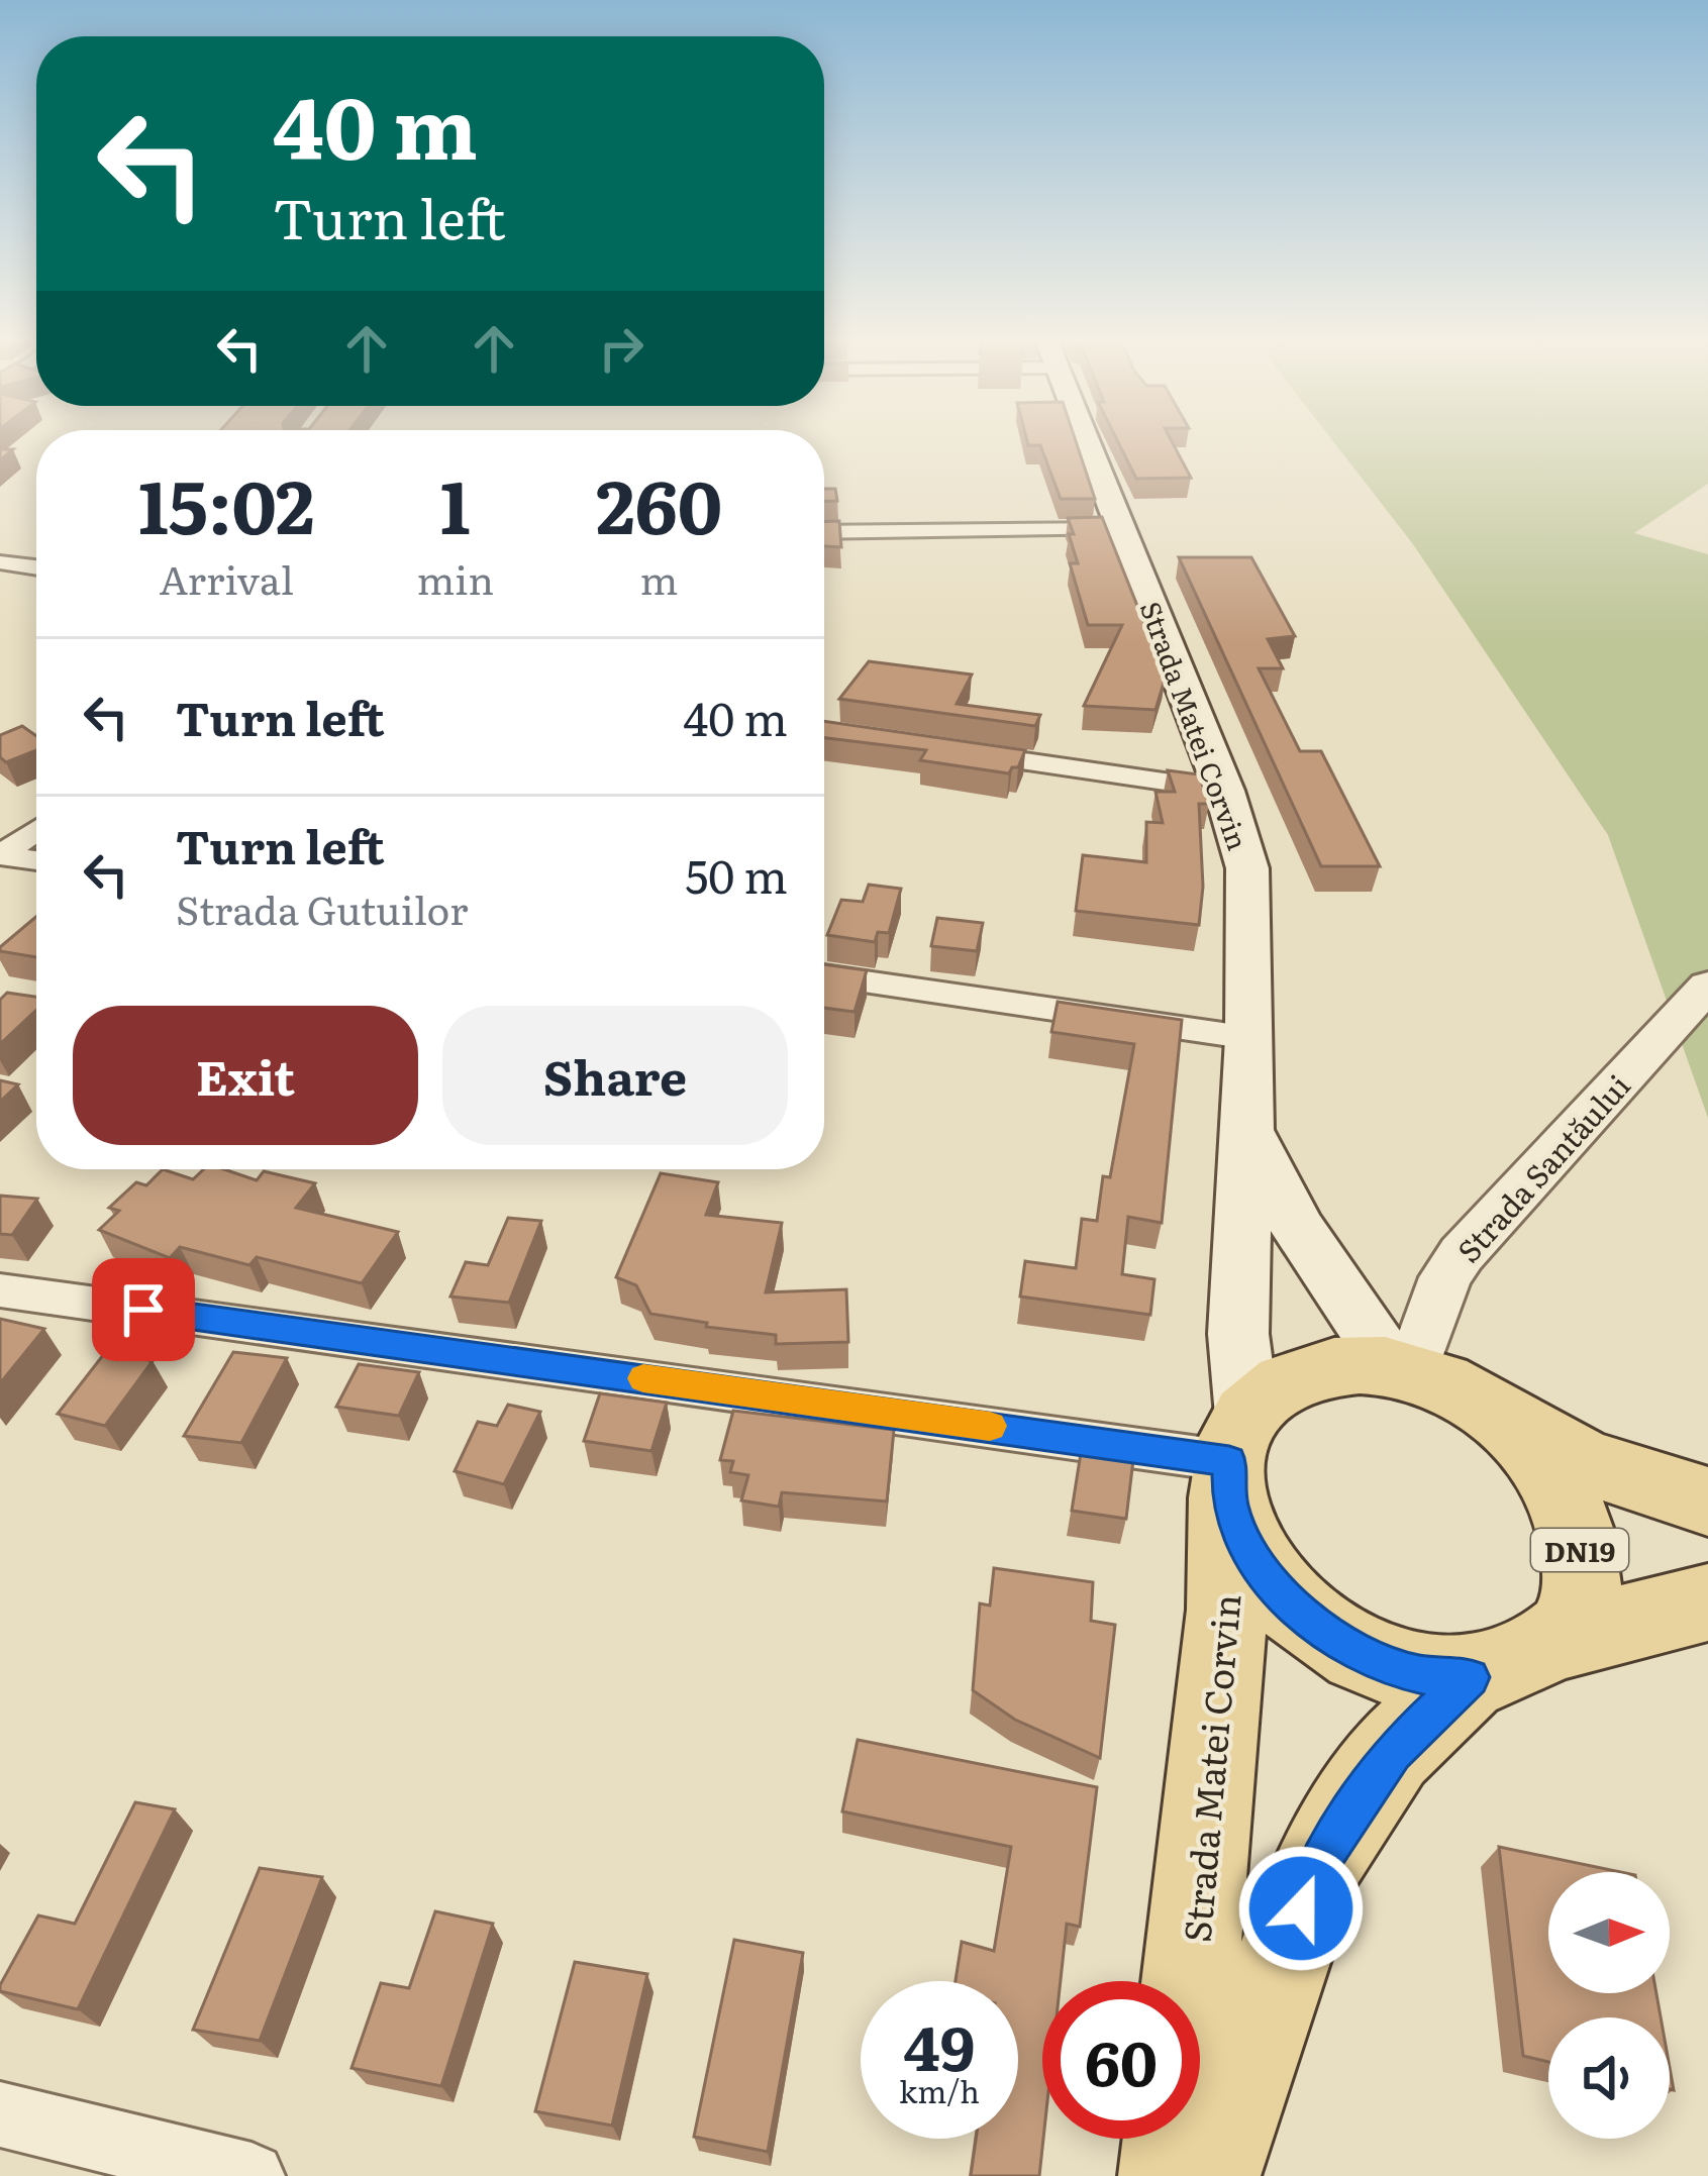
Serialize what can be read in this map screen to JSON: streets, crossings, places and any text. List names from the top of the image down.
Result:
{
  "streets": {
    "main road": ["Strada Matei Corvin", "DN19"],
    "street": ["Strada Santăului"]
  },
  "crossings": [
    ["Strada Matei Corvin", "Strada Santăului"],
    ["Strada Matei Corvin", "DN19"],
    ["Strada Santăului", "DN19"]
  ],
  "north": "right",
  "page": {
    "turn": ["40 m", "Turn left"],
    "eta": [
      "15:02",
      "Arrival",
      "1",
      "min",
      "260",
      "m"
    ],
    "list": [
      {
        "name": "Turn left",
        "value": "40 m"
      },
      {
        "name": "Turn left",
        "note": "Strada Gutuilor",
        "value": "50 m"
      }
    ],
    "buttons": ["Exit", "Share"],
    "speed": "49 km/h",
    "limit": "60"
  }
}
